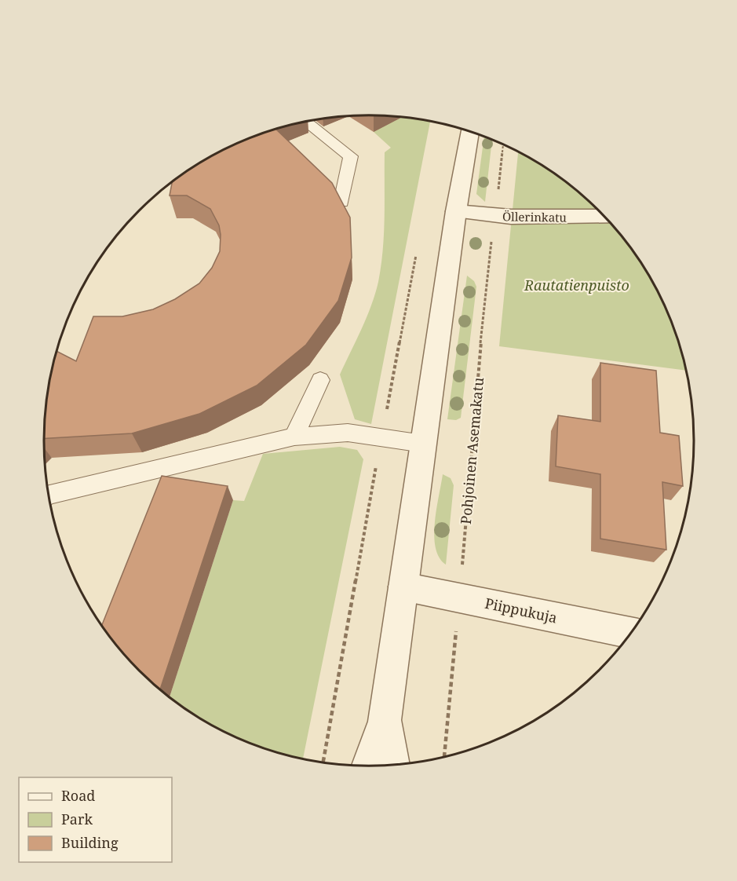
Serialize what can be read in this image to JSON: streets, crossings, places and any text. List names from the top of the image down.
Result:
{
  "streets": {
    "street": ["Öllerinkatu", "Piippukuja"],
    "path": ["Pohjoinen Asemakatu"]
  },
  "crossings": [
    ["Öllerinkatu", "Pohjoinen Asemakatu"],
    ["Pohjoinen Asemakatu", "Piippukuja"]
  ],
  "parks": ["Rautatienpuisto"],
  "legend": ["Road", "Park", "Building"]
}
